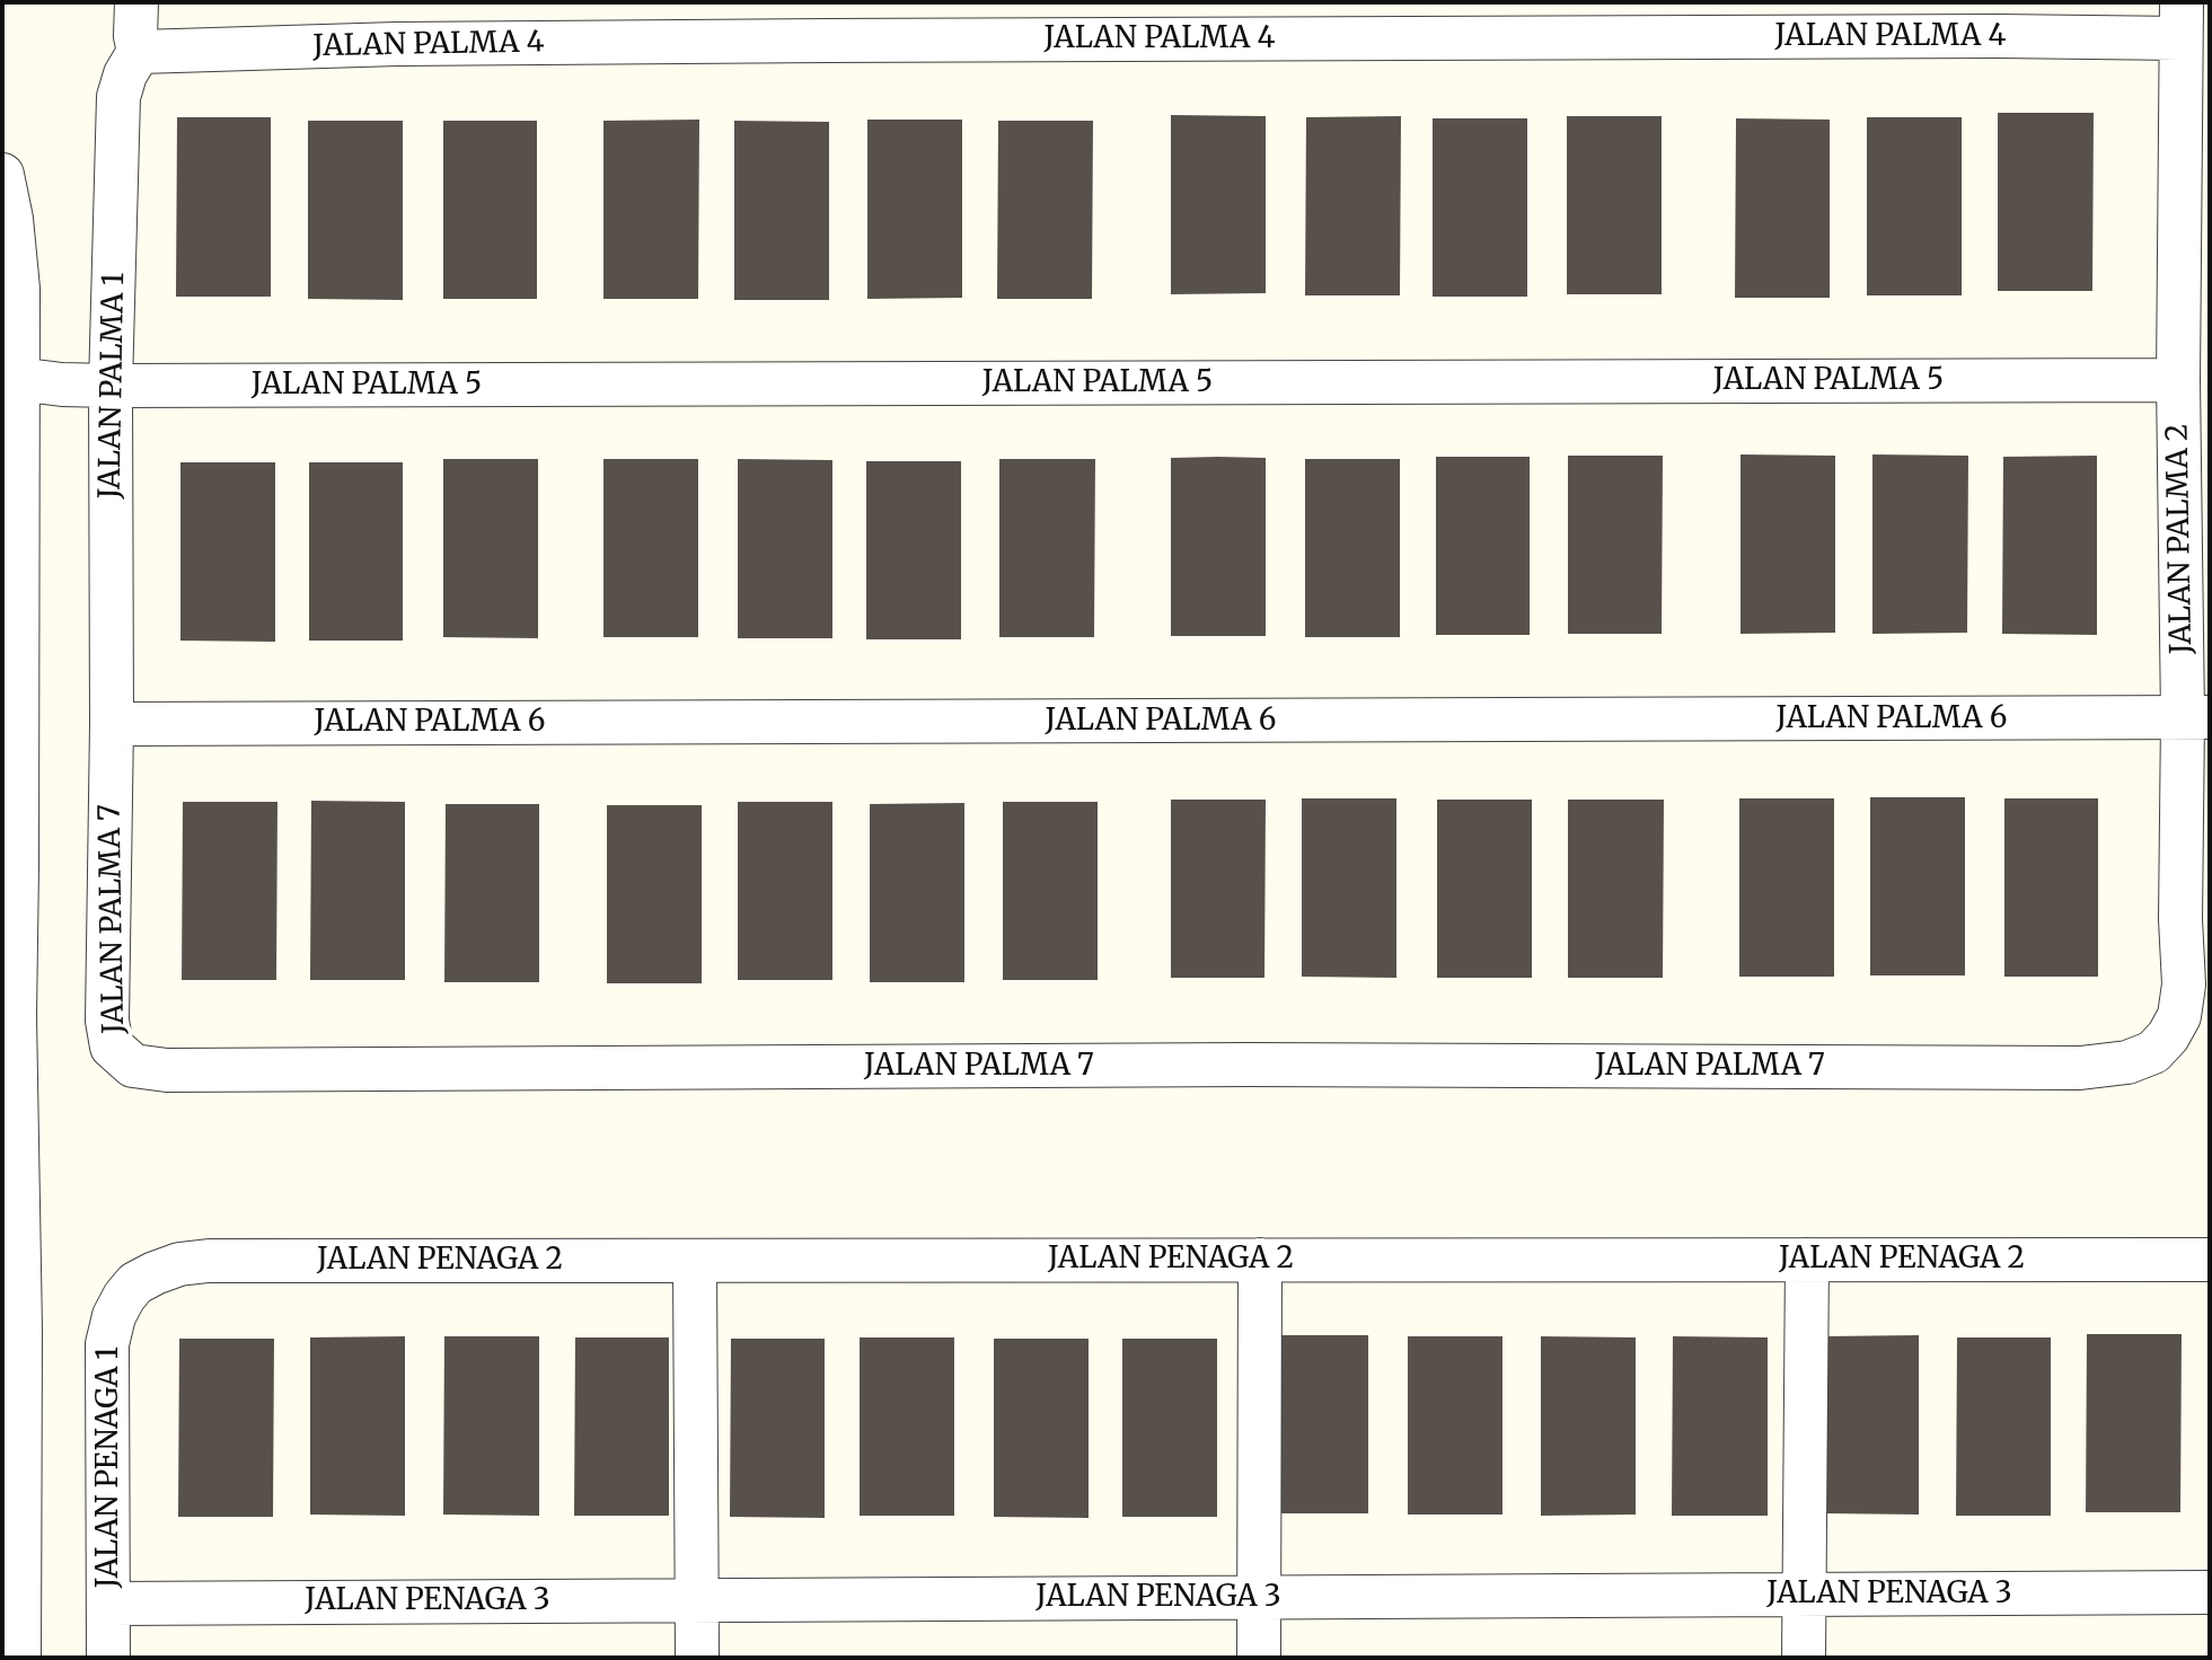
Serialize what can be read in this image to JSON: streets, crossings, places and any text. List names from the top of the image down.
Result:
{
  "streets": {
    "street": [
      "JALAN PALMA 4",
      "JALAN PALMA 5",
      "JALAN PALMA 1",
      "JALAN PALMA 2",
      "JALAN PALMA 6",
      "JALAN PALMA 7",
      "JALAN PENAGA 2",
      "JALAN PENAGA 1",
      "JALAN PENAGA 3"
    ]
  },
  "crossings": [
    ["JALAN PALMA 4", "JALAN PALMA 1"],
    ["JALAN PALMA 4", "JALAN PALMA 2"],
    ["JALAN PALMA 5", "JALAN PALMA 1"],
    ["JALAN PALMA 5", "JALAN PALMA 2"],
    ["JALAN PALMA 1", "JALAN PALMA 6"],
    ["JALAN PALMA 1", "JALAN PALMA 7"],
    ["JALAN PALMA 2", "JALAN PALMA 6"],
    ["JALAN PALMA 2", "JALAN PALMA 7"],
    ["JALAN PALMA 6", "JALAN PALMA 7"],
    ["JALAN PENAGA 2", "JALAN PENAGA 1"],
    ["JALAN PENAGA 1", "JALAN PENAGA 3"]
  ]
}
